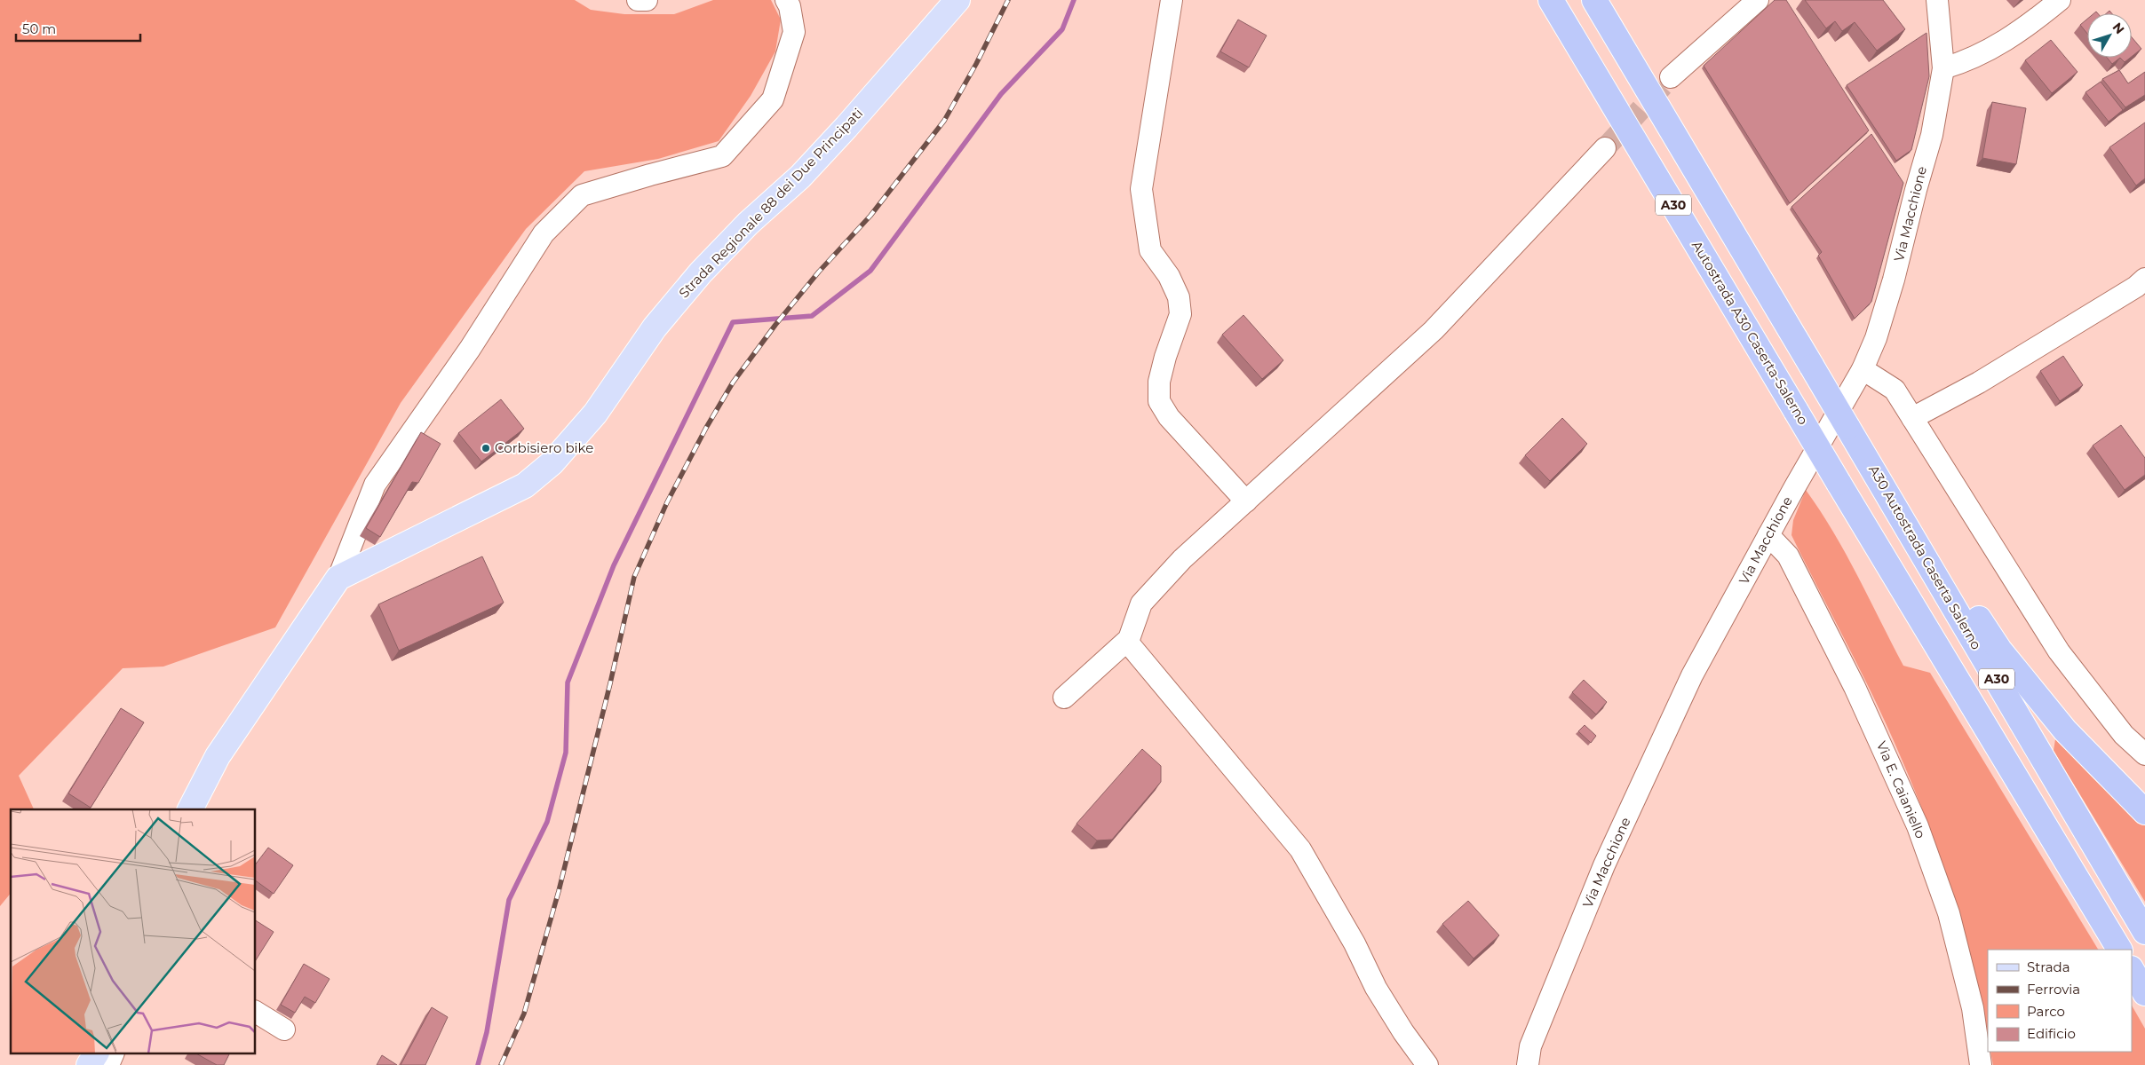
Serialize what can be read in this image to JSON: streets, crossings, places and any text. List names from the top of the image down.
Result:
{
  "streets": {
    "highway": ["A30", "Autostrada A30 Caserta-Salerno", "A30 Autostrada Caserta Salerno"],
    "main road": ["Strada Regionale 88 dei Due Principati"],
    "street": ["Via Macchione", "Via E. Caianiello"]
  },
  "crossings": [
    ["Via Macchione", "Via E. Caianiello"]
  ],
  "places": ["Corbisiero bike"],
  "legend": [
    "Strada",
    "Ferrovia",
    "Parco",
    "Edificio"
  ],
  "scale_bar": "50 m",
  "north": "top right"
}
